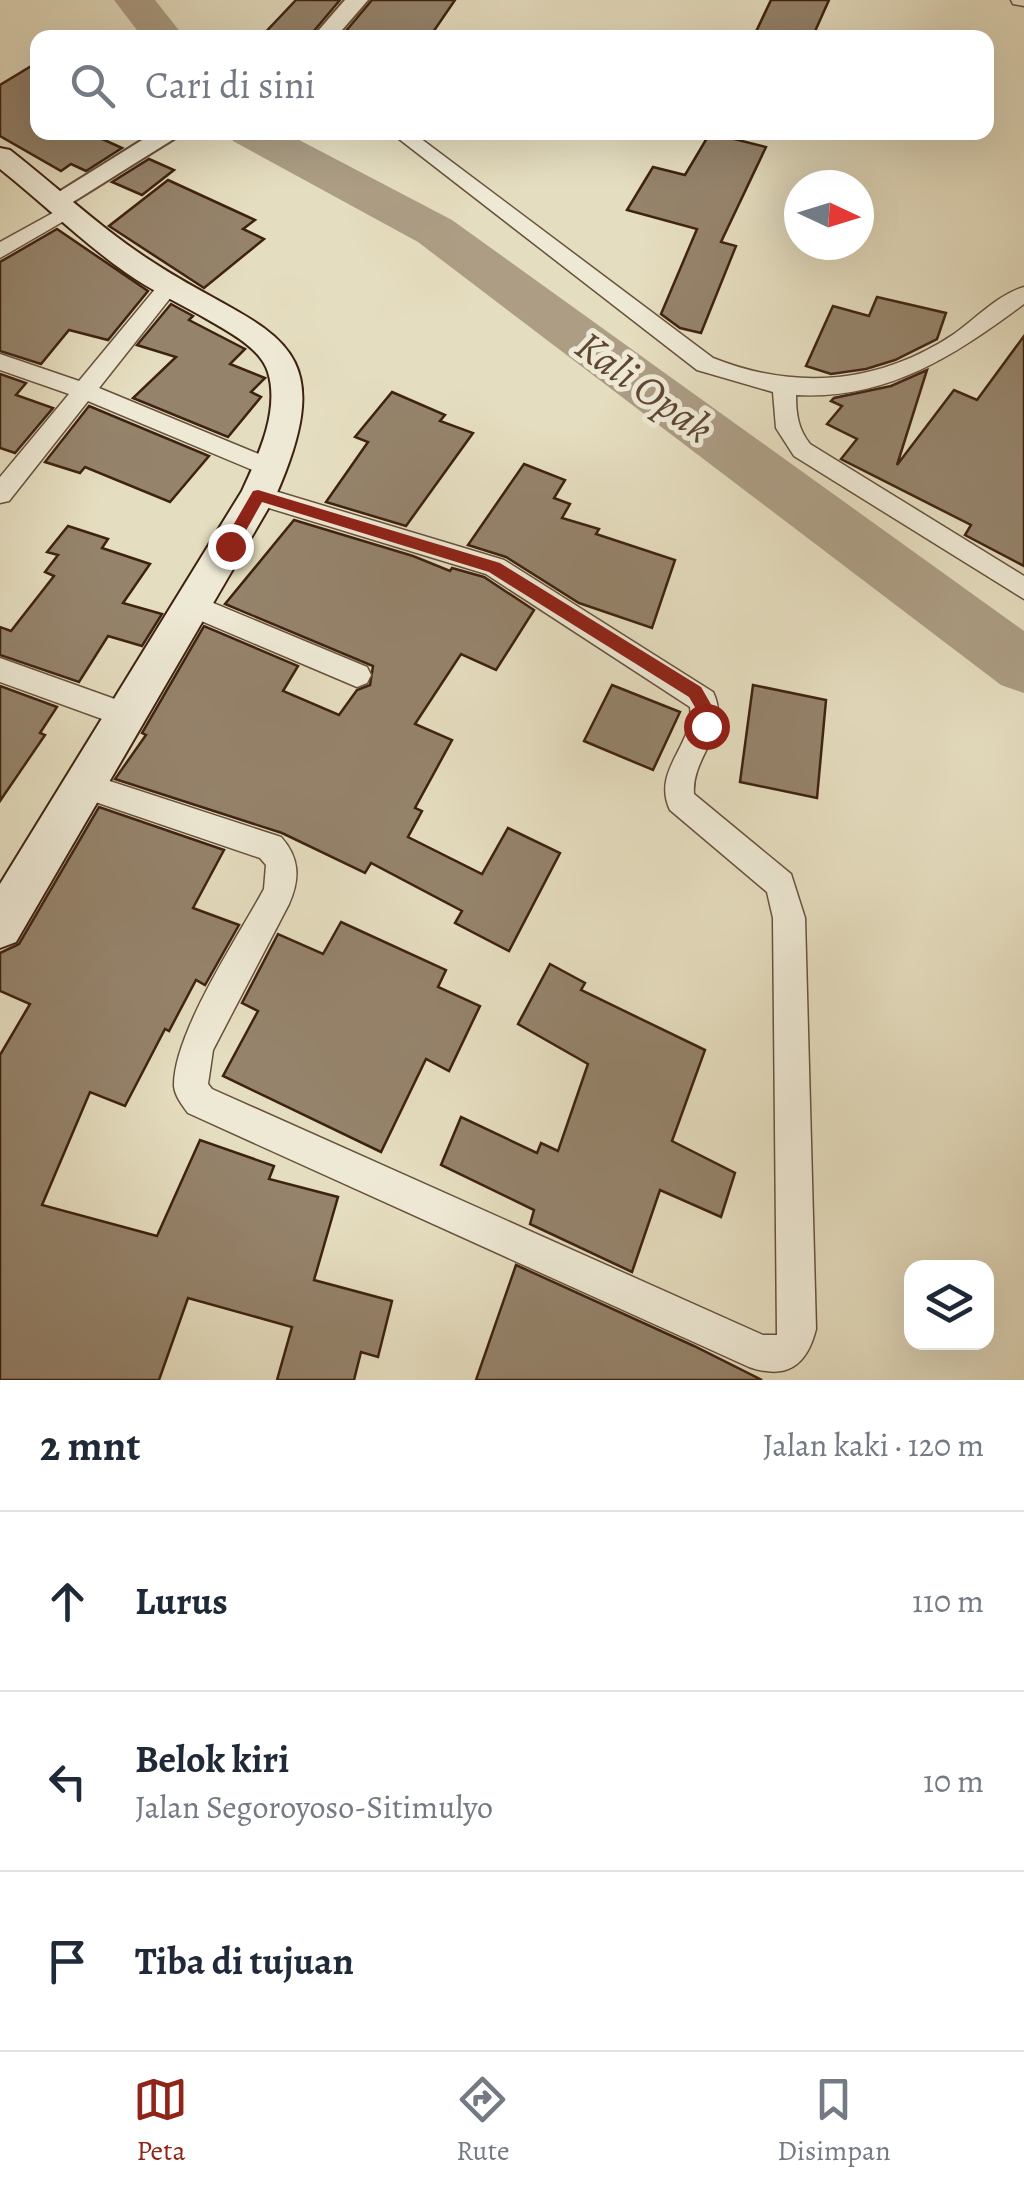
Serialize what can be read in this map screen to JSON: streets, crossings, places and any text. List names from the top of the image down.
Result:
{
  "water": ["Kali Opak"],
  "north": "right",
  "page": {
    "search": "Cari di sini",
    "heading": ["2 mnt", "Jalan kaki · 120 m"],
    "list": [
      ["Lurus", "110 m"],
      ["Belok kiri", "Jalan Segoroyoso-Sitimulyo", "10 m"],
      "Tiba di tujuan"
    ],
    "nav": ["Peta", "Rute", "Disimpan"]
  }
}
